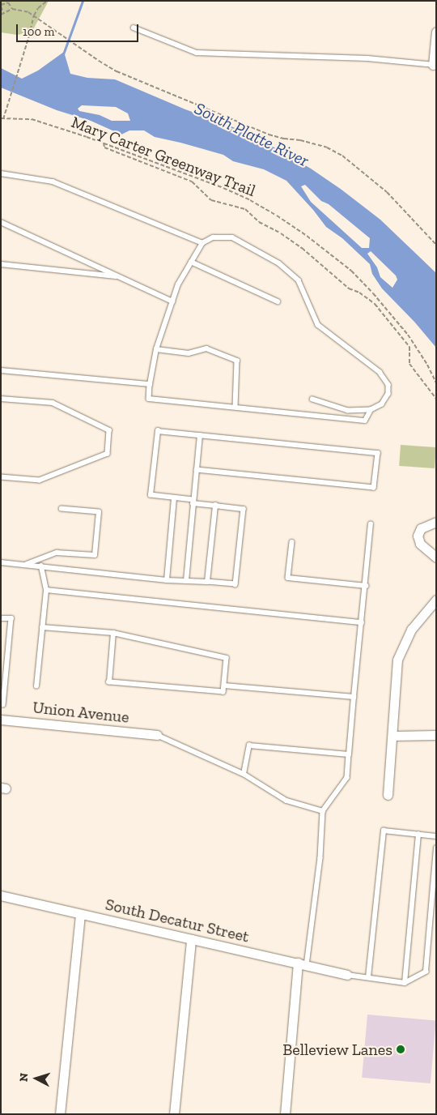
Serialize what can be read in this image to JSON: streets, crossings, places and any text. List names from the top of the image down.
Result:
{
  "streets": {
    "street": ["Union Avenue", "South Decatur Street"],
    "path": ["Mary Carter Greenway Trail"]
  },
  "water": ["South Platte River"],
  "places": ["Belleview Lanes"],
  "scale_bar": "100 m",
  "north": "left"
}
